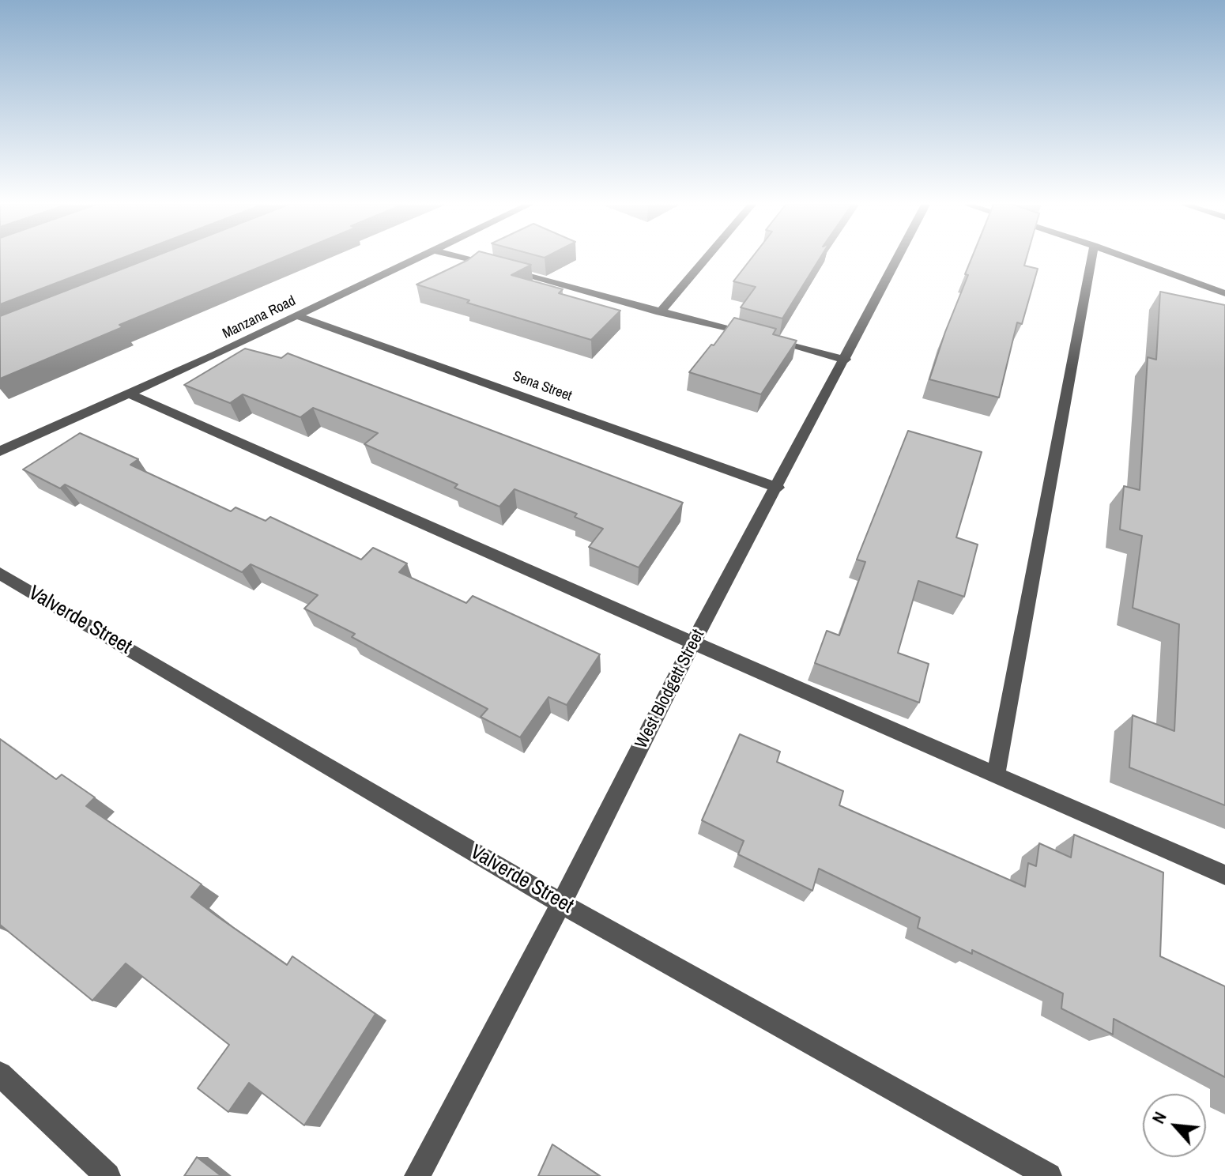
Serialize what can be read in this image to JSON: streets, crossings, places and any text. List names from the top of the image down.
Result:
{
  "streets": {
    "street": [
      "Manzana Road",
      "Sena Street",
      "Valverde Street",
      "West Blodgett Street"
    ]
  },
  "crossings": [
    ["Manzana Road", "Sena Street"],
    ["Sena Street", "West Blodgett Street"],
    ["Valverde Street", "West Blodgett Street"]
  ],
  "north": "top left"
}
